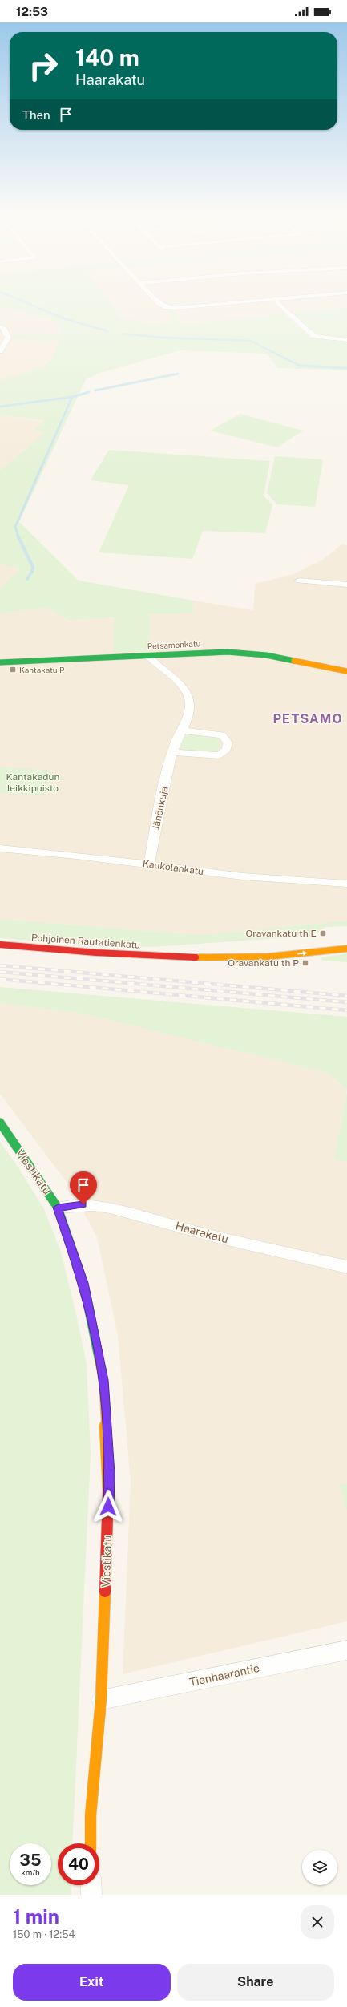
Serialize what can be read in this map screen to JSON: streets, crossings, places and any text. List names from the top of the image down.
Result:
{
  "streets": {
    "street": [
      "Petsamonkatu",
      "Jänönkuja",
      "Kaukolankatu",
      "Pohjoinen Rautatienkatu",
      "Viestikatu",
      "Haarakatu",
      "Tienhaarantie"
    ]
  },
  "crossings": [
    ["Petsamonkatu", "Jänönkuja"],
    ["Jänönkuja", "Kaukolankatu"],
    ["Viestikatu", "Haarakatu"],
    ["Viestikatu", "Tienhaarantie"]
  ],
  "districts": ["PETSAMO"],
  "parks": ["Kantakadun leikkipuisto"],
  "places": {
    "transit": ["Kantakatu P", "Oravankatu th E", "Oravankatu th P"]
  },
  "page": {
    "status": "12:53",
    "turn": ["140 m", "Haarakatu"],
    "then": "Then",
    "speed": "35 km/h",
    "limit": "40",
    "heading": ["1 min", "150 m · 12:54"],
    "buttons": ["Exit", "Share"]
  }
}
